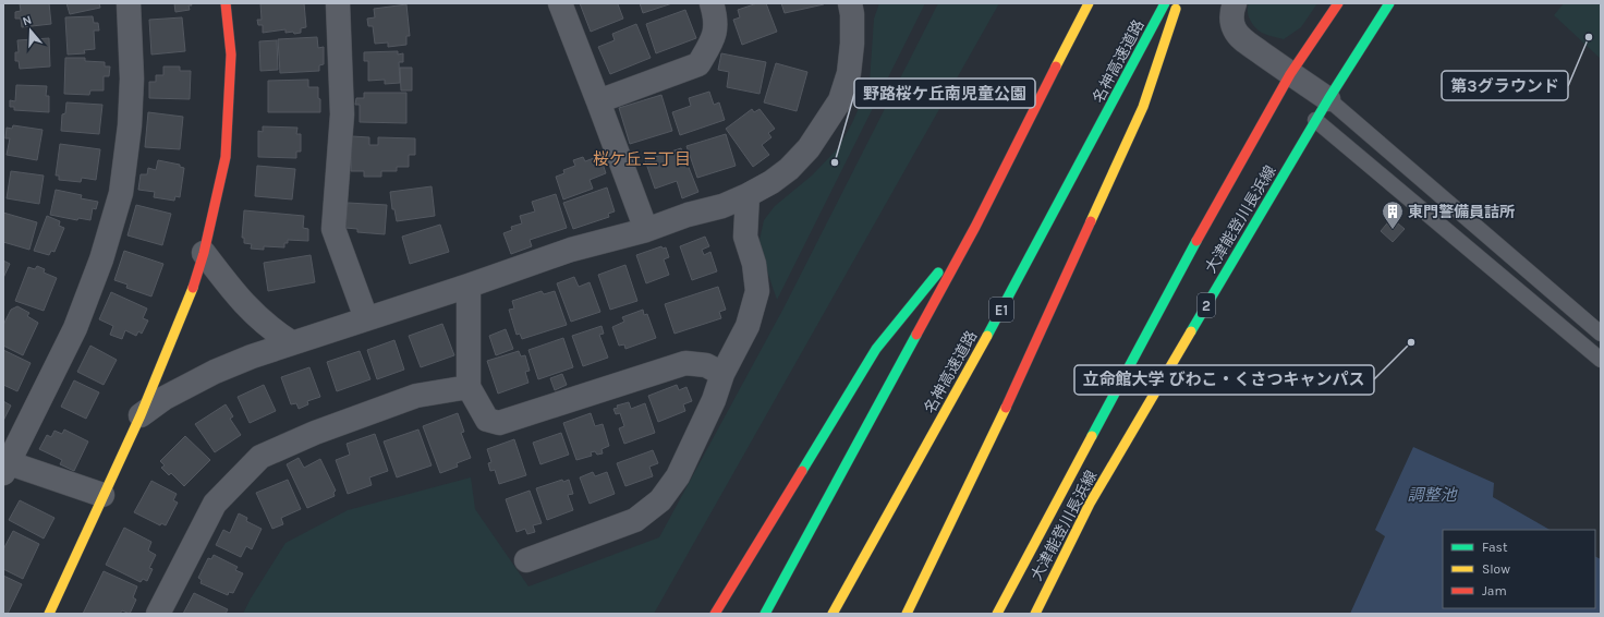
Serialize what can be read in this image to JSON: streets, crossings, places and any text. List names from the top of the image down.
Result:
{
  "streets": {
    "main road": [
      "名神高速道路",
      "大津能登川長浜線",
      "2",
      "E1"
    ]
  },
  "districts": ["桜ケ丘三丁目"],
  "water": ["調整池"],
  "places": {
    "other": ["第3グラウンド", "野路桜ケ丘南児童公園", "立命館大学 びわこ・くさつキャンパス"],
    "building": ["東門警備員詰所"]
  },
  "legend": ["Fast", "Slow", "Jam"],
  "north": "top"
}
